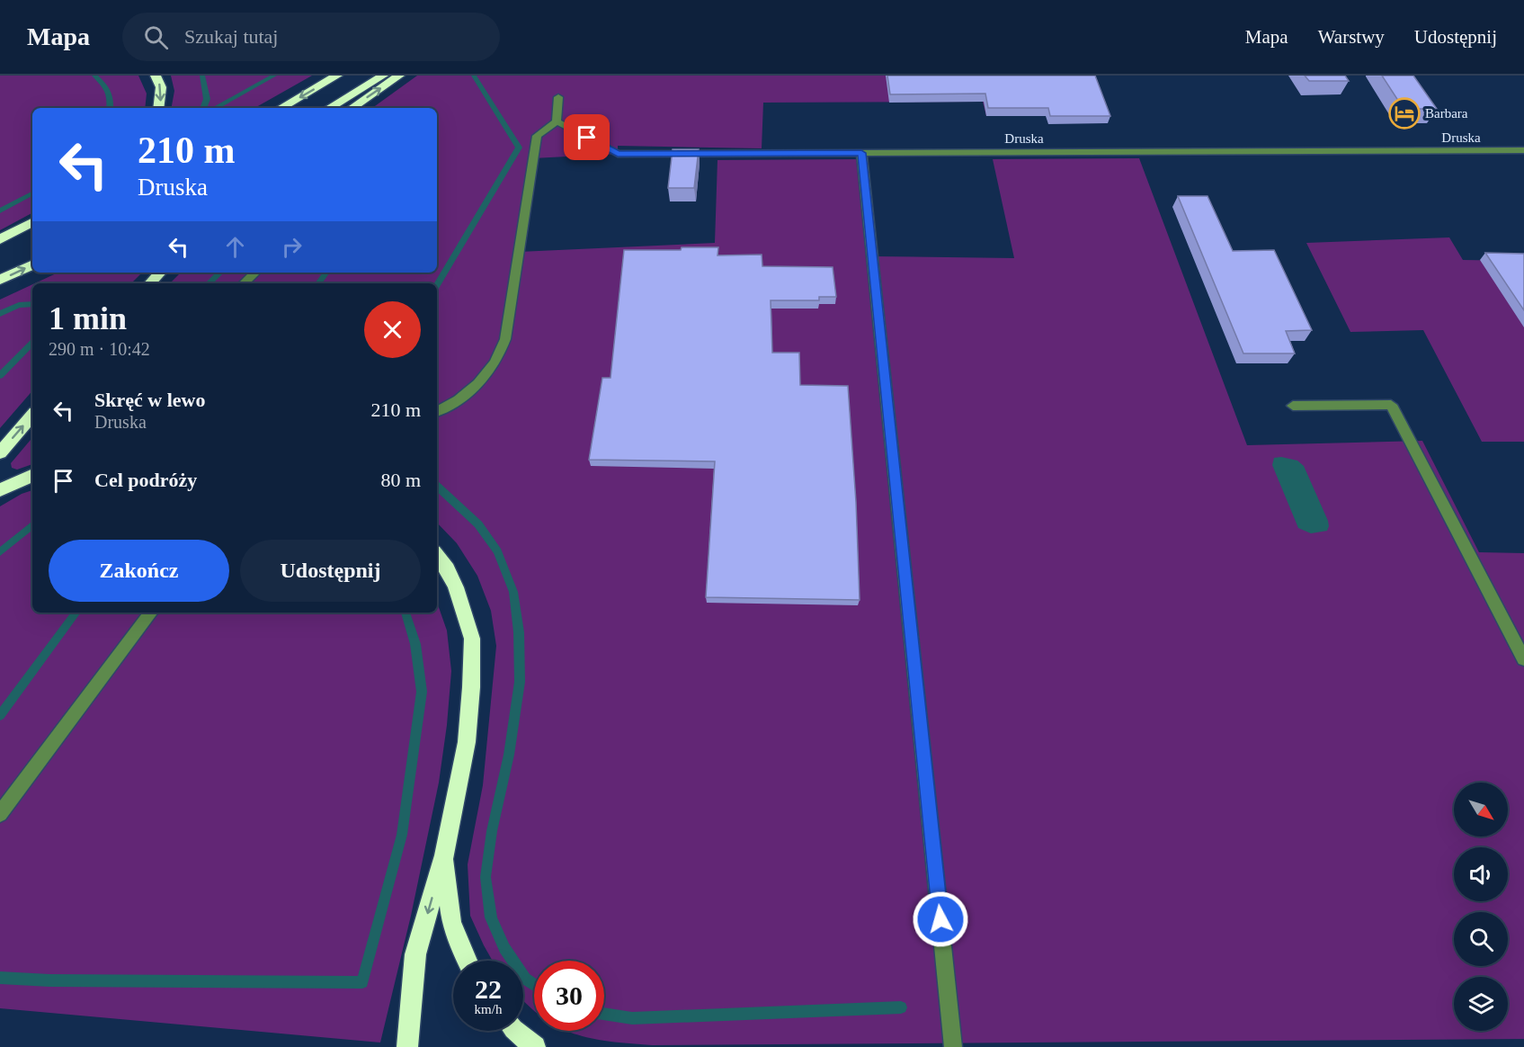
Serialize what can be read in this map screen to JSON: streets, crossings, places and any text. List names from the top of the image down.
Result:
{
  "streets": {
    "street": ["Druska"]
  },
  "places": {
    "hotel": ["Barbara"]
  },
  "north": "bottom right",
  "page": {
    "header": "Mapa",
    "search": "Szukaj tutaj",
    "nav": ["Mapa", "Warstwy", "Udostępnij"],
    "turn": ["210 m", "Druska"],
    "heading": ["1 min", "290 m · 10:42"],
    "list": [
      {
        "name": "Skręć w lewo",
        "note": "Druska",
        "value": "210 m"
      },
      {
        "name": "Cel podróży",
        "value": "80 m"
      }
    ],
    "buttons": ["Zakończ", "Udostępnij"],
    "speed": "22 km/h",
    "limit": "30"
  }
}
